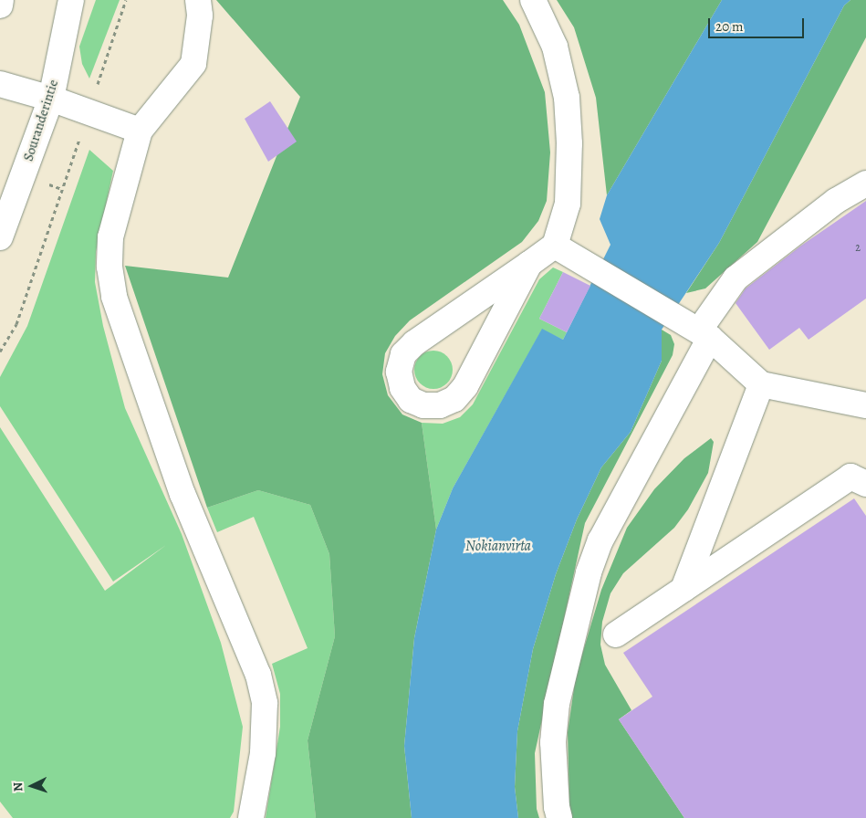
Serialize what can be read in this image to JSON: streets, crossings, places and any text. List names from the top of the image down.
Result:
{
  "streets": {
    "street": ["Souranderintie"]
  },
  "water": ["Nokianvirta"],
  "house_numbers": ["2"],
  "scale_bar": "20 m",
  "north": "left"
}
